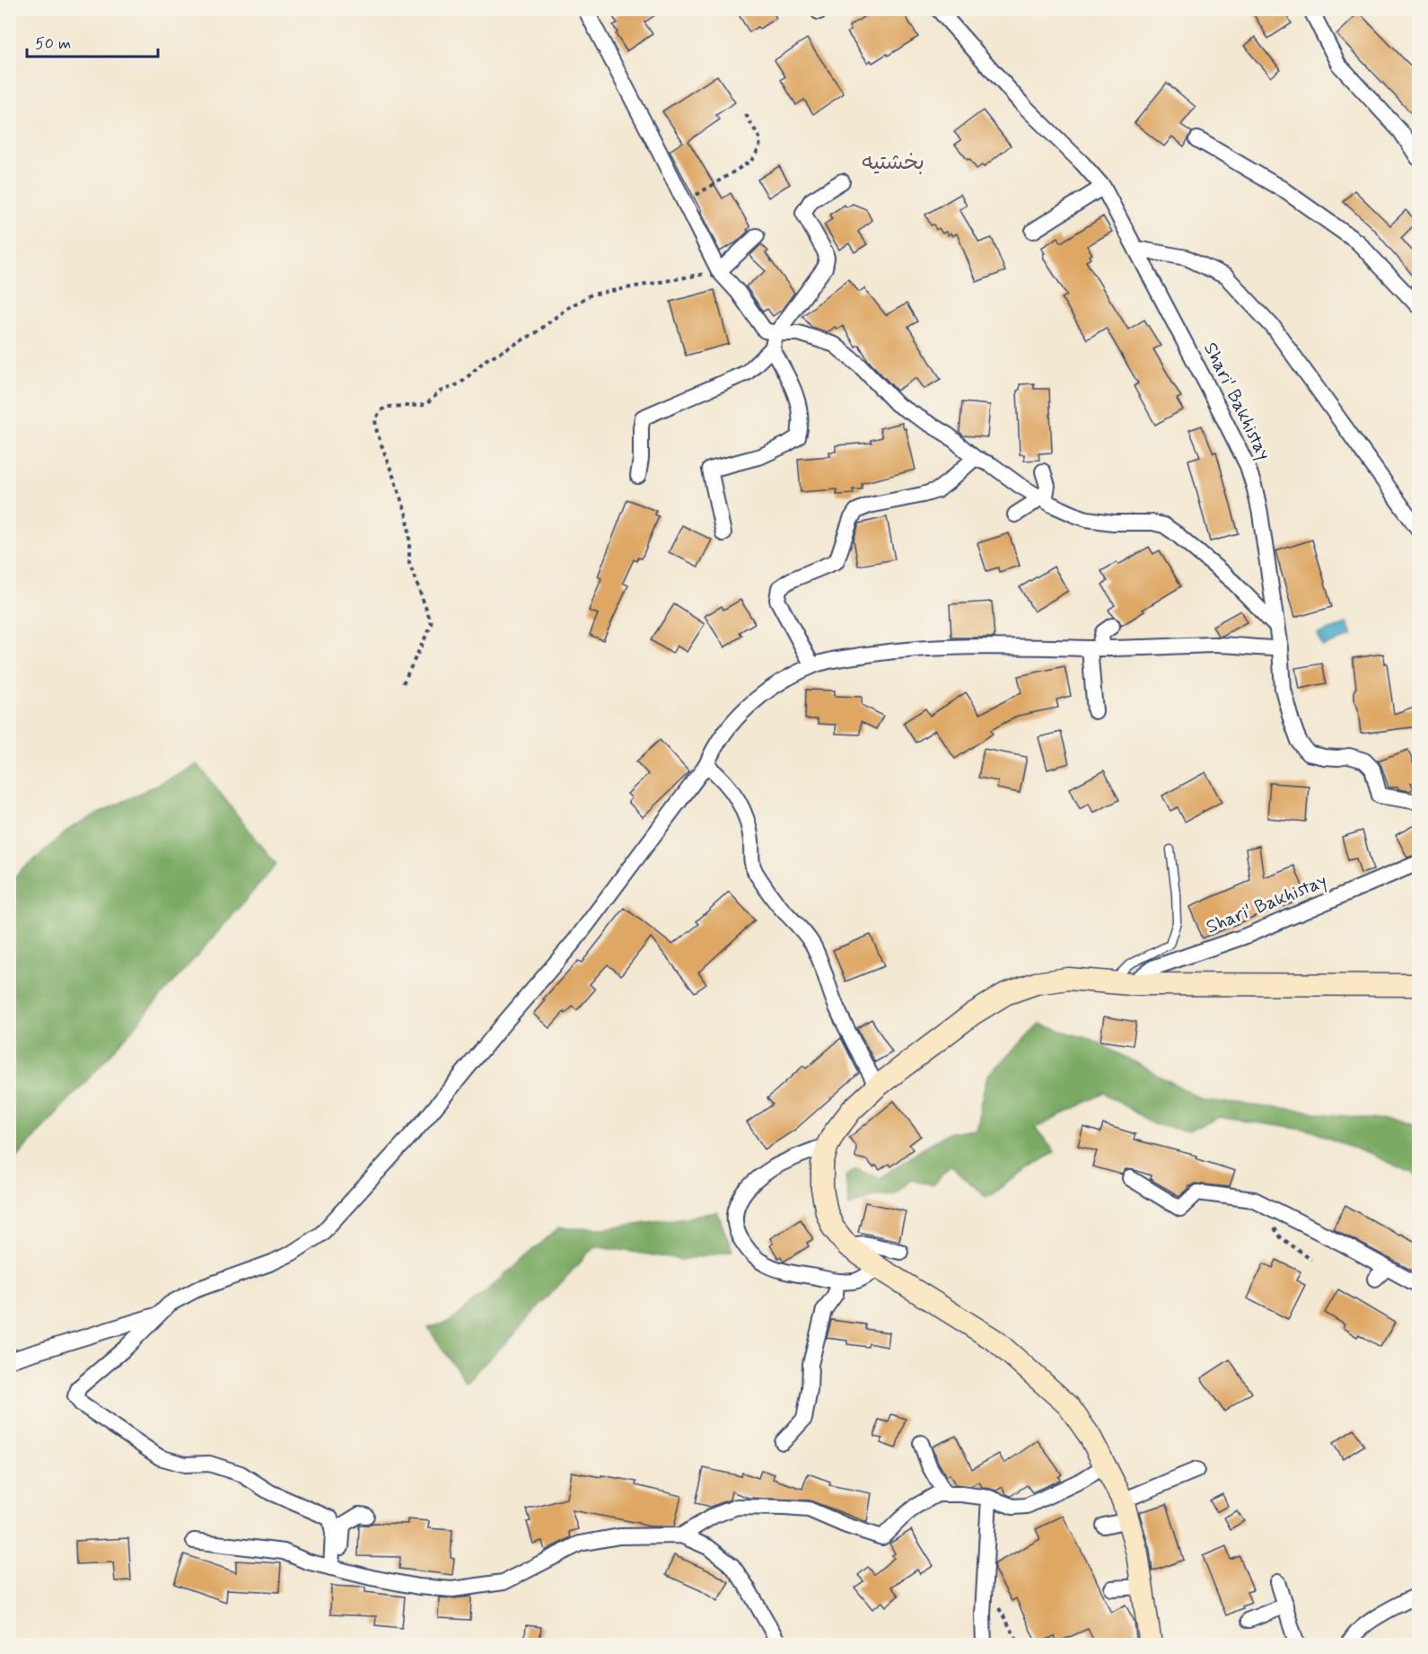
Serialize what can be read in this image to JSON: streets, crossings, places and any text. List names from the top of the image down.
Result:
{
  "streets": {
    "street": ["Shari' Bakhistay"]
  },
  "districts": ["بخشتيه"],
  "scale_bar": "50 m"
}
